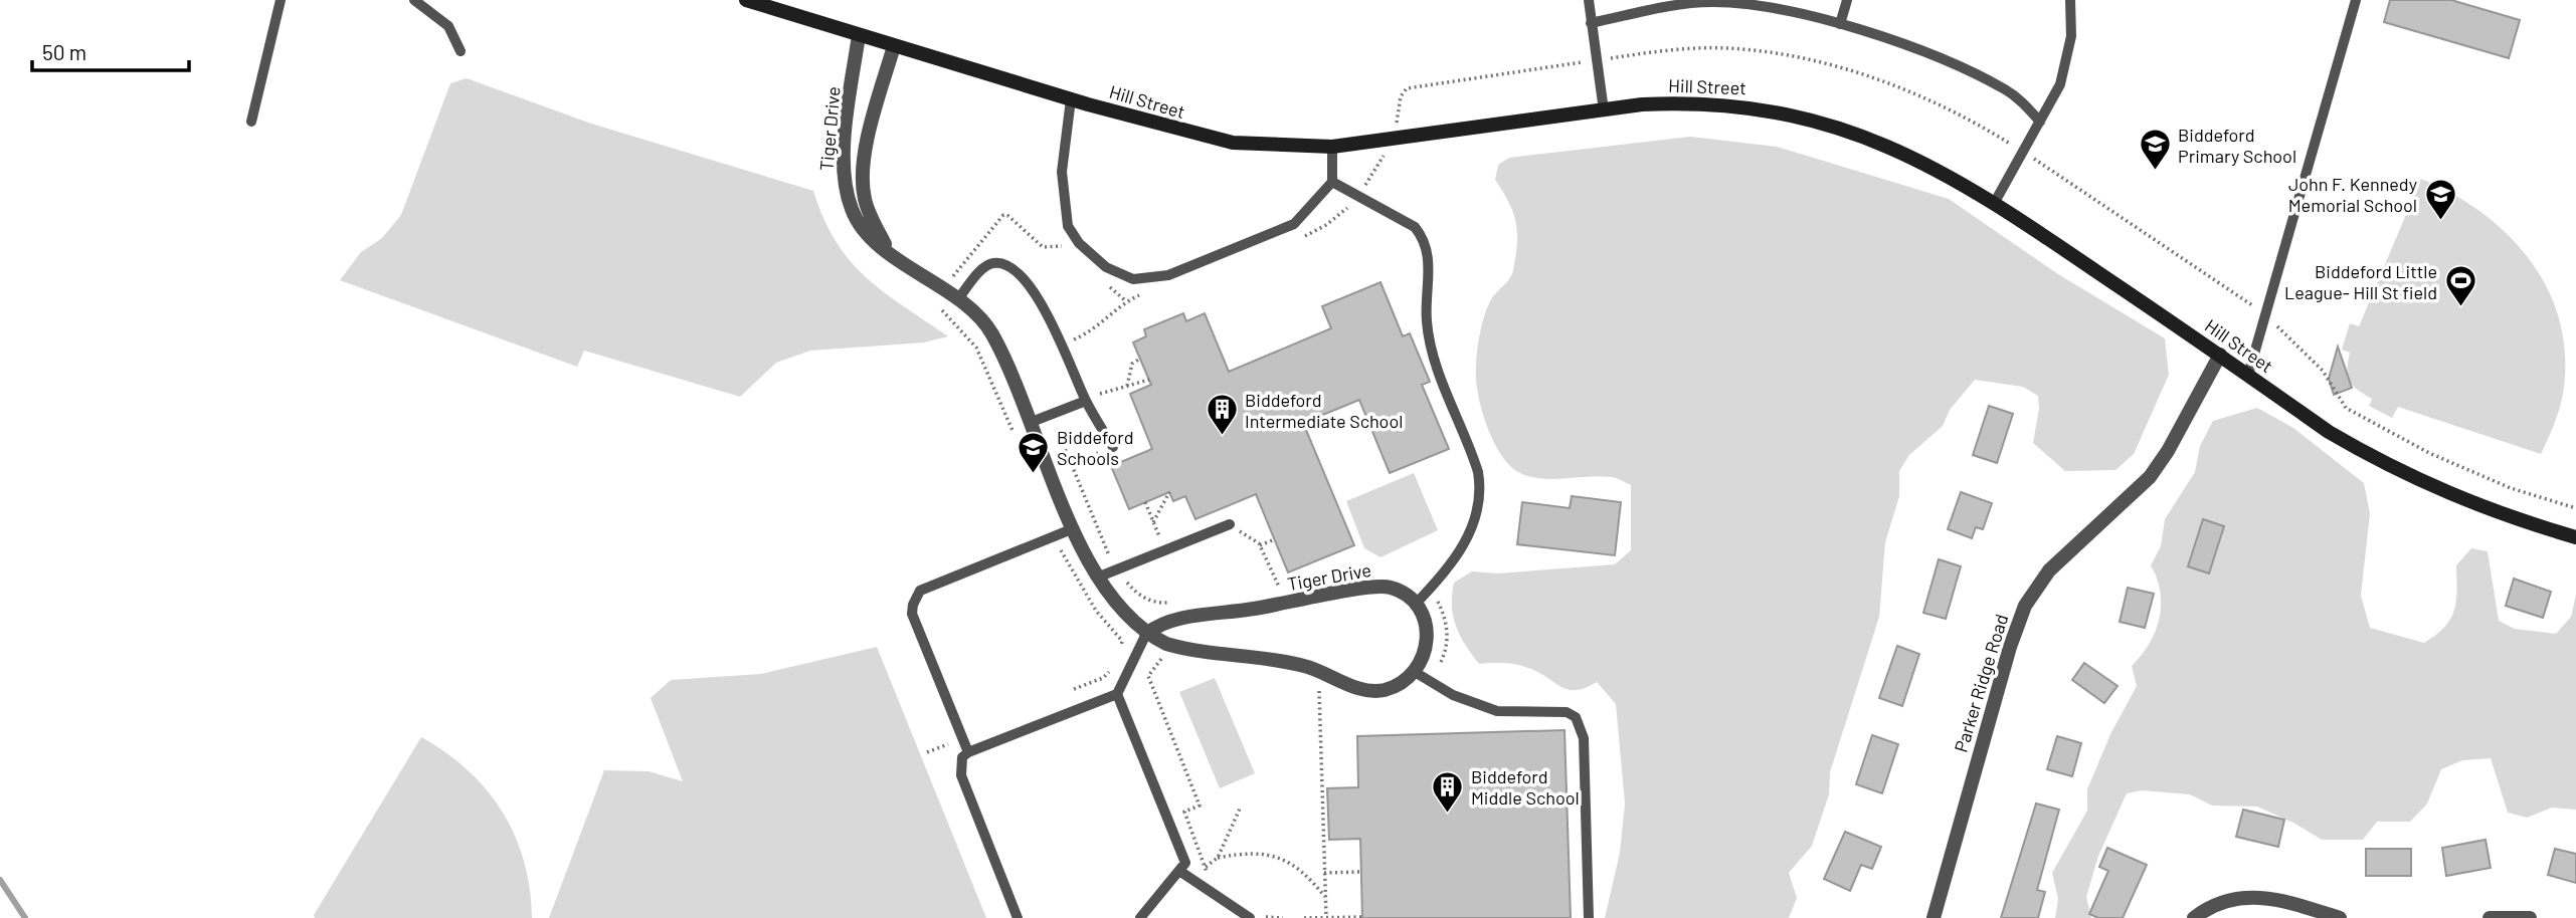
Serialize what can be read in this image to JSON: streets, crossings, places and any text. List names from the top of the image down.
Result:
{
  "streets": {
    "street": ["Hill Street", "Tiger Drive", "Parker Ridge Road"]
  },
  "crossings": [
    ["Hill Street", "Tiger Drive"],
    ["Hill Street", "Parker Ridge Road"]
  ],
  "places": {
    "school or university": ["Biddeford Primary School", "John F. Kennedy Memorial School", "Biddeford Schools"],
    "sports": ["Biddeford Little League- Hill St field"],
    "building": ["Biddeford Intermediate School", "Biddeford Middle School"]
  },
  "scale_bar": "50 m"
}
